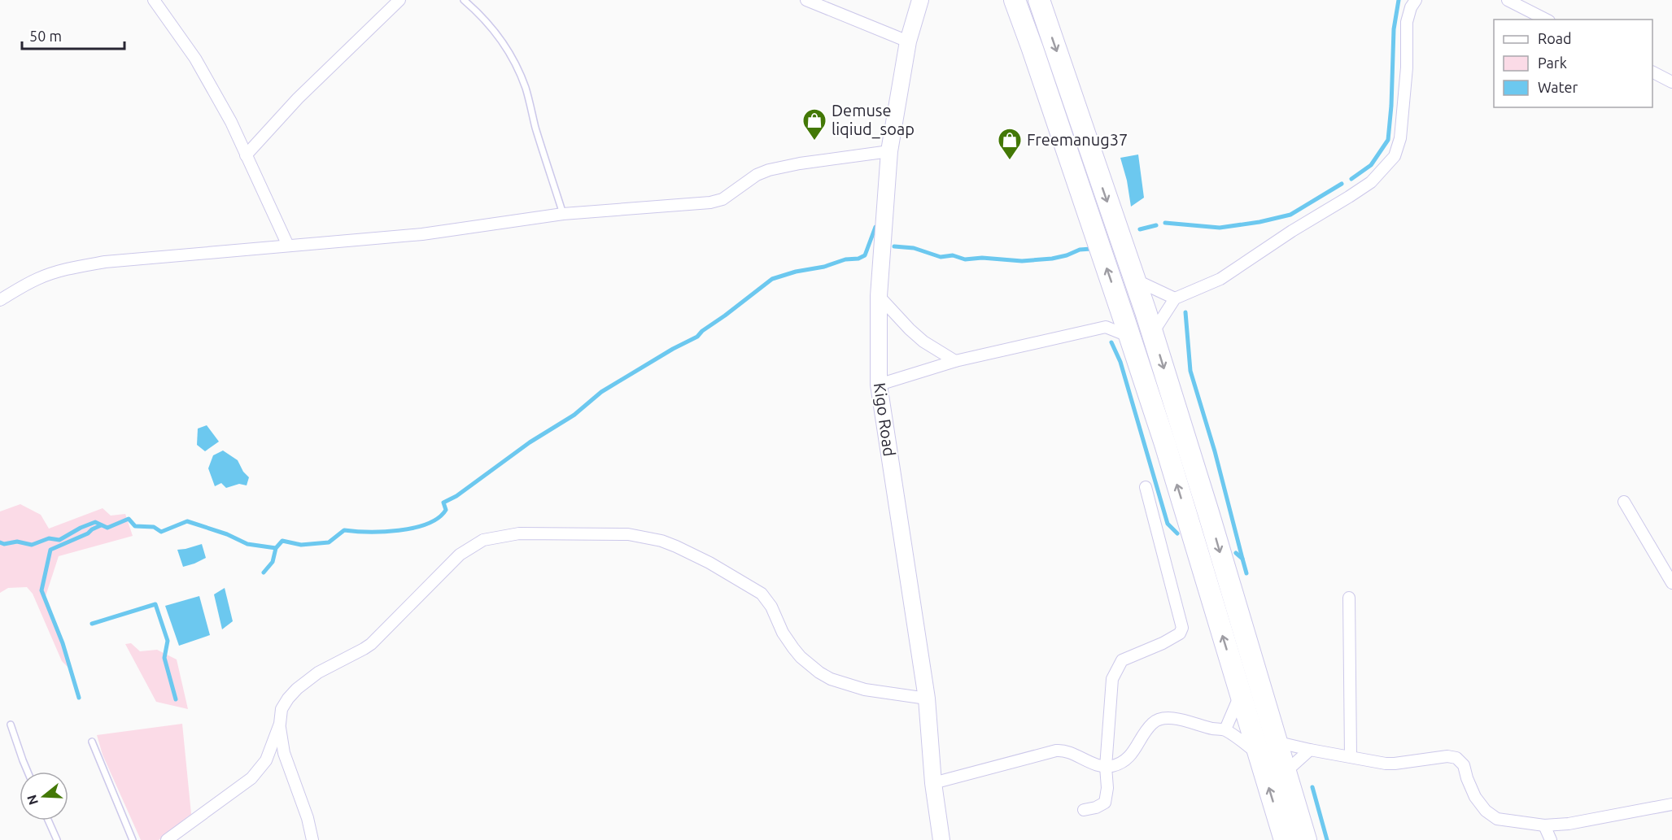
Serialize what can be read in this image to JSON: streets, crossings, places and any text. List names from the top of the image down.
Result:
{
  "streets": {
    "street": ["Kigo Road"]
  },
  "places": {
    "shop": ["Demuse liqiud_soap", "Freemanug37"]
  },
  "legend": ["Road", "Park", "Water"],
  "scale_bar": "50 m",
  "north": "left"
}
